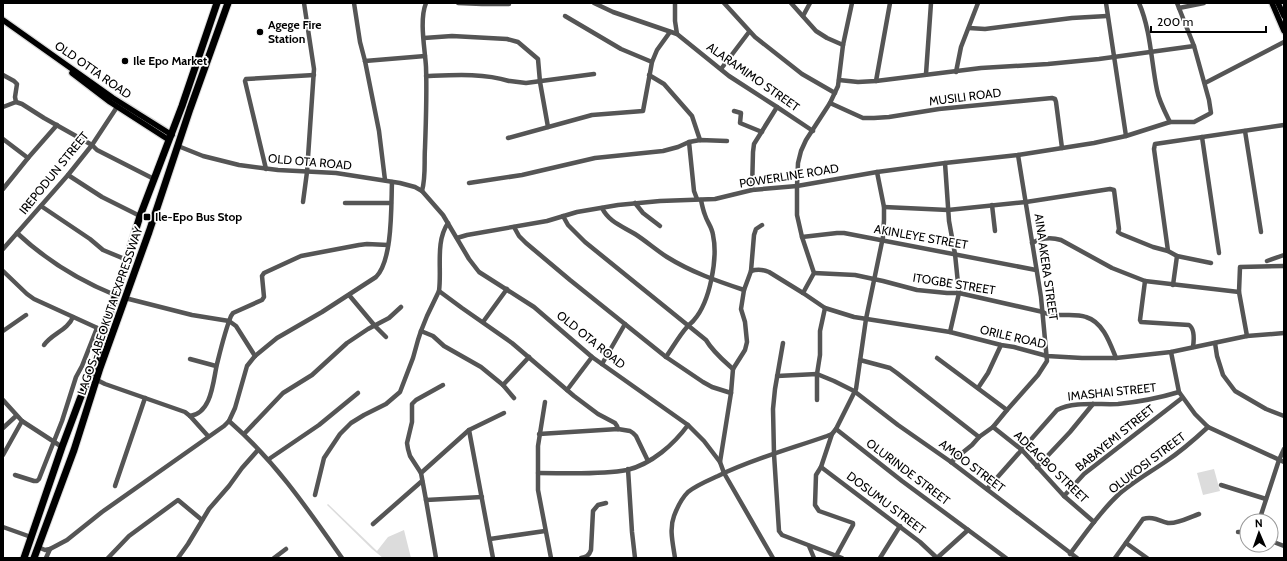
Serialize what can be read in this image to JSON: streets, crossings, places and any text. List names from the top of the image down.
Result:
{
  "streets": {
    "highway": ["LAGOS-ABEOKUTA EXPRESSWAY"],
    "main road": ["OLD OTTA ROAD"],
    "street": [
      "ALARAMIMO STREET",
      "MUSILI ROAD",
      "OLD OTA ROAD",
      "IREPODUN STREET",
      "POWERLINE ROAD",
      "AKINLEYE STREET",
      "AINA AKERA STREET",
      "ITOGBE STREET",
      "ORILE ROAD",
      "IMASHAI STREET",
      "BABAYEMI STREET",
      "OLUKOSI STREET",
      "AMOO STREET",
      "ADEAGBO STREET",
      "OLURINDE STREET",
      "DOSUMU STREET"
    ]
  },
  "crossings": [
    ["OLD OTTA ROAD", "LAGOS-ABEOKUTA EXPRESSWAY"],
    ["MUSILI ROAD", "POWERLINE ROAD"],
    ["OLD OTA ROAD", "POWERLINE ROAD"],
    ["OLD OTA ROAD", "LAGOS-ABEOKUTA EXPRESSWAY"],
    ["POWERLINE ROAD", "AINA AKERA STREET"],
    ["AKINLEYE STREET", "AINA AKERA STREET"],
    ["AINA AKERA STREET", "ITOGBE STREET"],
    ["AINA AKERA STREET", "ORILE ROAD"],
    ["AINA AKERA STREET", "AMOO STREET"],
    ["AINA AKERA STREET", "ADEAGBO STREET"],
    ["ITOGBE STREET", "ORILE ROAD"],
    ["IMASHAI STREET", "AMOO STREET"],
    ["IMASHAI STREET", "ADEAGBO STREET"],
    ["BABAYEMI STREET", "ADEAGBO STREET"],
    ["OLUKOSI STREET", "AMOO STREET"],
    ["OLUKOSI STREET", "ADEAGBO STREET"]
  ],
  "places": {
    "other": ["Agege Fire Station", "Ile Epo Market"],
    "transit": ["Ile-Epo Bus Stop"]
  },
  "scale_bar": "200 m",
  "north": "top"
}
